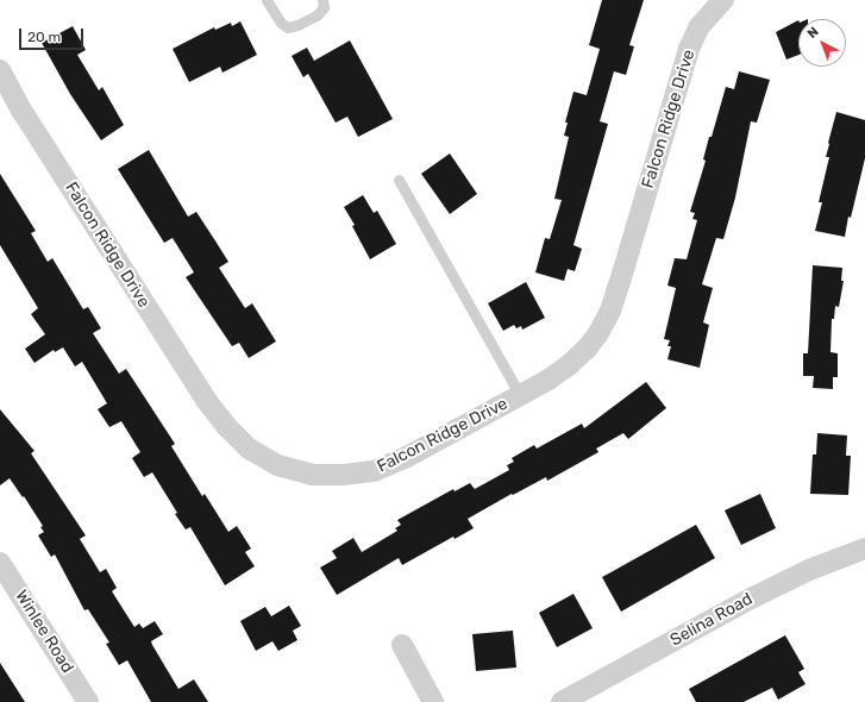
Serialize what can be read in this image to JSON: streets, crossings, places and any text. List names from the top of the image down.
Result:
{
  "streets": {
    "street": ["Falcon Ridge Drive", "Selina Road", "Winlee Road"]
  },
  "scale_bar": "20 m",
  "north": "top left"
}
